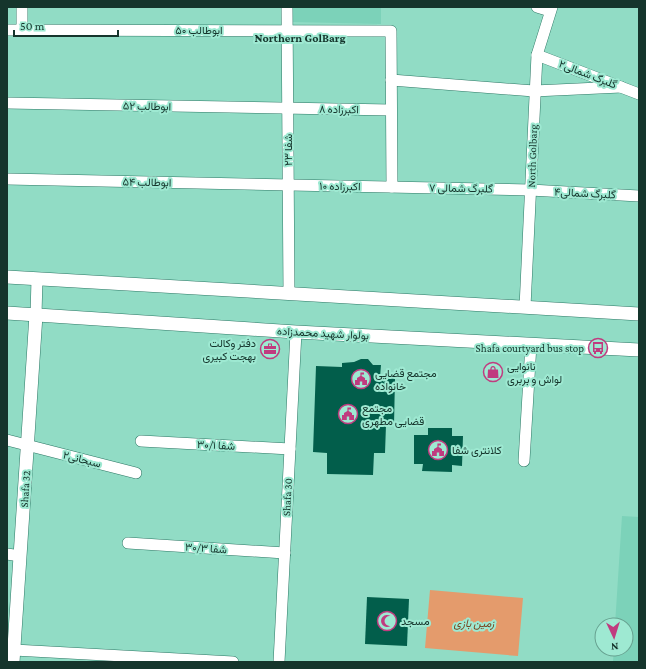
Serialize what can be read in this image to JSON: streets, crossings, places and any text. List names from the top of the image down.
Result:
{
  "streets": {
    "street": [
      "ابوطالب ۵۰",
      "گلبرگ شمالی۲",
      "ابوطالب ۵۲",
      "اکبرزاده ۸",
      "شفا ۲۳",
      "North Golbarg",
      "ابوطالب ۵۴",
      "اکبرزاده ۱۰",
      "گلبرگ شمالی ۷",
      "گلبرگ شمالی۴",
      "بولوار شهید محمدزاده",
      "شفا ۳۰/۱",
      "سبحانی۲",
      "Shafa 32",
      "Shafa 30",
      "۳۰/۳ شفا"
    ]
  },
  "crossings": [
    ["ابوطالب ۵۰", "شفا ۲۳"],
    ["گلبرگ شمالی۲", "North Golbarg"],
    ["ابوطالب ۵۲", "اکبرزاده ۸"],
    ["ابوطالب ۵۲", "شفا ۲۳"],
    ["اکبرزاده ۸", "شفا ۲۳"],
    ["شفا ۲۳", "ابوطالب ۵۴"],
    ["شفا ۲۳", "اکبرزاده ۱۰"],
    ["North Golbarg", "گلبرگ شمالی ۷"],
    ["North Golbarg", "گلبرگ شمالی۴"],
    ["ابوطالب ۵۴", "اکبرزاده ۱۰"],
    ["اکبرزاده ۱۰", "گلبرگ شمالی ۷"],
    ["گلبرگ شمالی ۷", "گلبرگ شمالی۴"],
    ["بولوار شهید محمدزاده", "Shafa 32"],
    ["بولوار شهید محمدزاده", "Shafa 30"],
    ["شفا ۳۰/۱", "Shafa 30"],
    ["سبحانی۲", "Shafa 32"],
    ["Shafa 30", "۳۰/۳ شفا"]
  ],
  "districts": ["Northern GolBarg"],
  "parks": ["زمین بازی"],
  "places": {
    "bus stop": ["Shafa courtyard bus stop"],
    "office": ["دفتر وکالت بهجت کبیری"],
    "shop": ["نانوایی لواش و بربری"],
    "public building": ["مجتمع قضایی خانواده", "مجتمع قضایی مطهری", "کلانتری شفا"],
    "mosque": ["مسجد"]
  },
  "scale_bar": "50 m",
  "north": "bottom"
}
